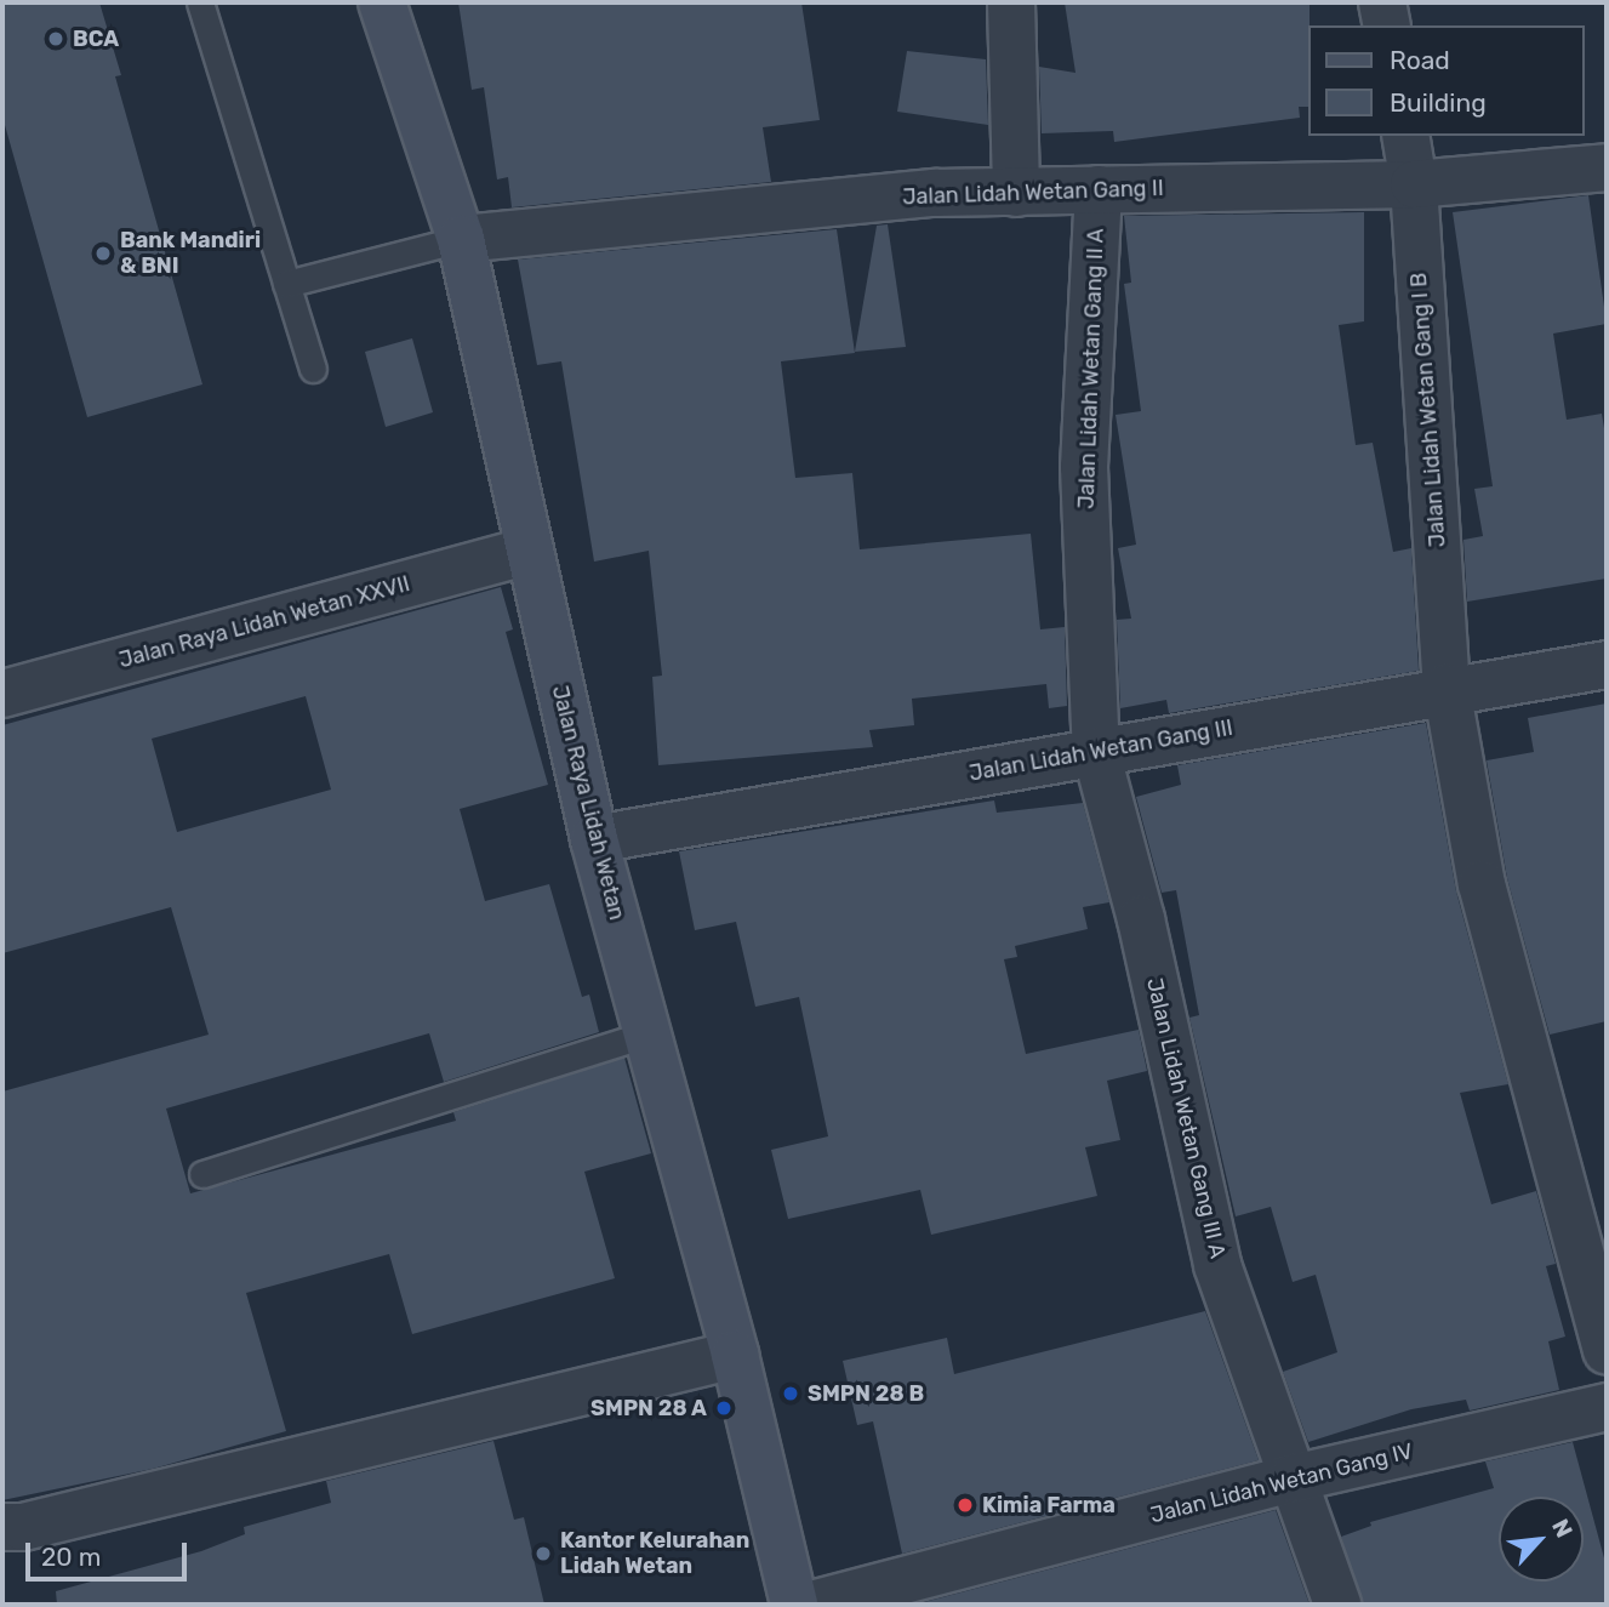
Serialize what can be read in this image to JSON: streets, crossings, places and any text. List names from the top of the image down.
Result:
{
  "streets": {
    "main road": ["Jalan Raya Lidah Wetan"],
    "street": [
      "Jalan Lidah Wetan Gang II",
      "Jalan Lidah Wetan Gang II A",
      "Jalan Lidah Wetan Gang I B",
      "Jalan Raya Lidah Wetan XXVII",
      "Jalan Lidah Wetan Gang III",
      "Jalan Lidah Wetan Gang III A",
      "Jalan Lidah Wetan Gang IV"
    ]
  },
  "crossings": [
    ["Jalan Lidah Wetan Gang II", "Jalan Lidah Wetan Gang II A"],
    ["Jalan Lidah Wetan Gang II", "Jalan Lidah Wetan Gang I B"],
    ["Jalan Lidah Wetan Gang II", "Jalan Raya Lidah Wetan"],
    ["Jalan Lidah Wetan Gang II A", "Jalan Lidah Wetan Gang III"],
    ["Jalan Lidah Wetan Gang II A", "Jalan Lidah Wetan Gang III A"],
    ["Jalan Lidah Wetan Gang I B", "Jalan Lidah Wetan Gang III"],
    ["Jalan Raya Lidah Wetan XXVII", "Jalan Raya Lidah Wetan"],
    ["Jalan Lidah Wetan Gang III", "Jalan Raya Lidah Wetan"],
    ["Jalan Lidah Wetan Gang III", "Jalan Lidah Wetan Gang III A"],
    ["Jalan Lidah Wetan Gang III A", "Jalan Lidah Wetan Gang IV"]
  ],
  "places": [
    "BCA",
    "Bank Mandiri & BNI",
    "SMPN 28 B",
    "SMPN 28 A",
    "Kimia Farma",
    "Kantor Kelurahan Lidah Wetan"
  ],
  "legend": ["Road", "Building"],
  "scale_bar": "20 m",
  "north": "top right"
}
